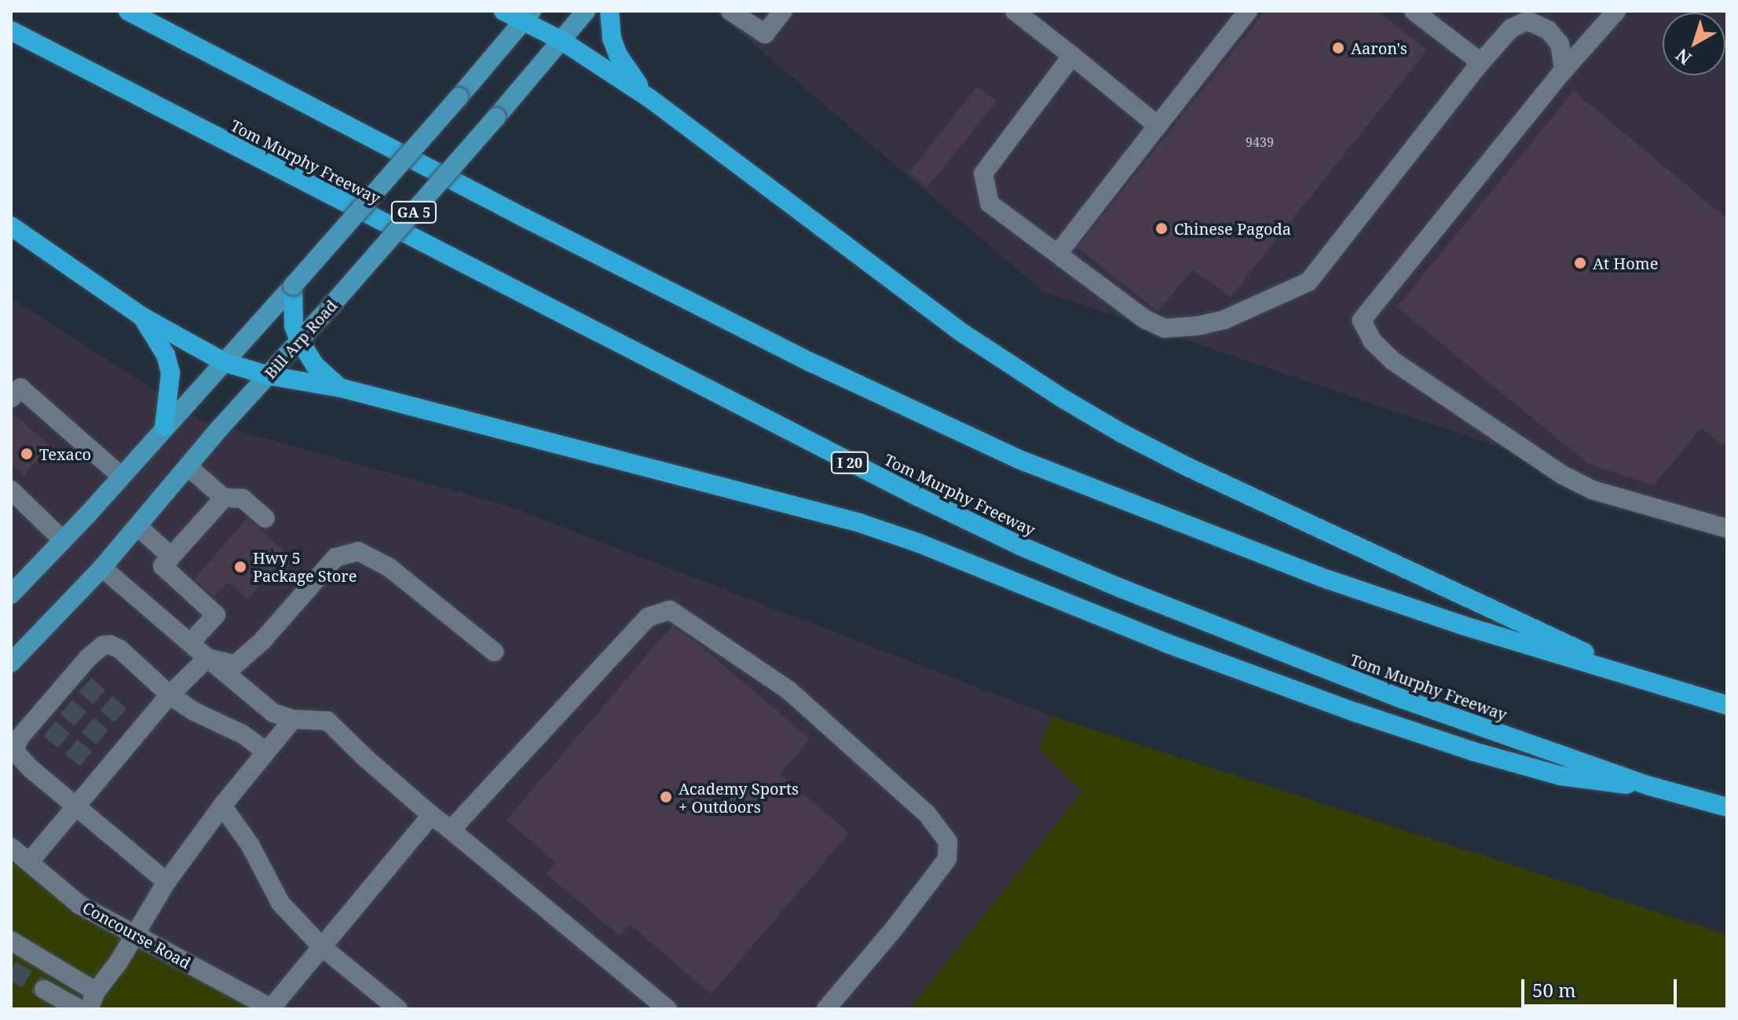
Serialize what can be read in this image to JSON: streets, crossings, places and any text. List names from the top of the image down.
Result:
{
  "streets": {
    "highway": ["Tom Murphy Freeway", "I 20"],
    "main road": ["GA 5", "Bill Arp Road"],
    "street": ["Concourse Road"]
  },
  "places": [
    "Aaron's",
    "Chinese Pagoda",
    "At Home",
    "Texaco",
    "Hwy 5 Package Store",
    "Academy Sports + Outdoors"
  ],
  "house_numbers": ["9439"],
  "scale_bar": "50 m",
  "north": "bottom left"
}
